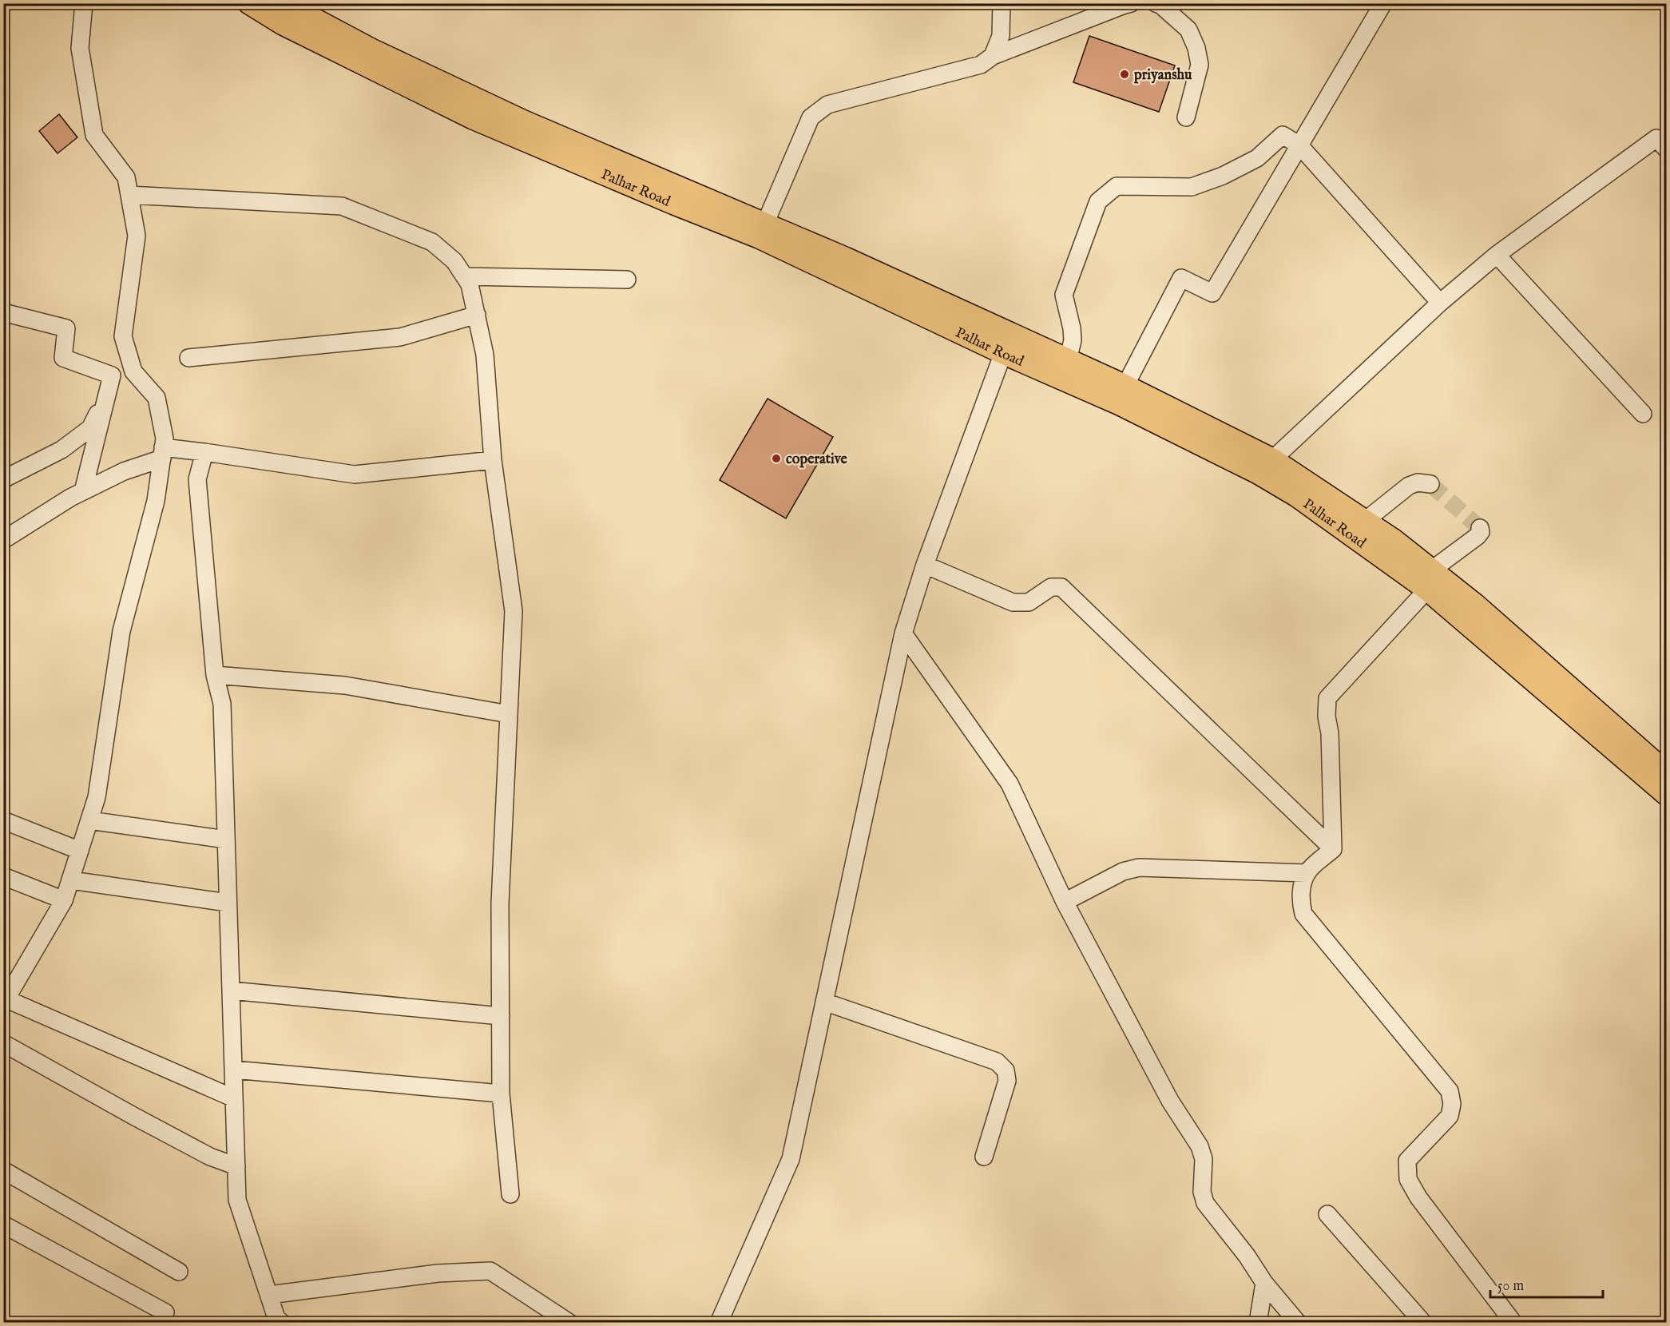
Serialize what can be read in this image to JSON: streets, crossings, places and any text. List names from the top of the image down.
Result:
{
  "streets": {
    "main road": ["Palhar Road"]
  },
  "places": ["priyanshu", "coperative"],
  "scale_bar": "50 m"
}
